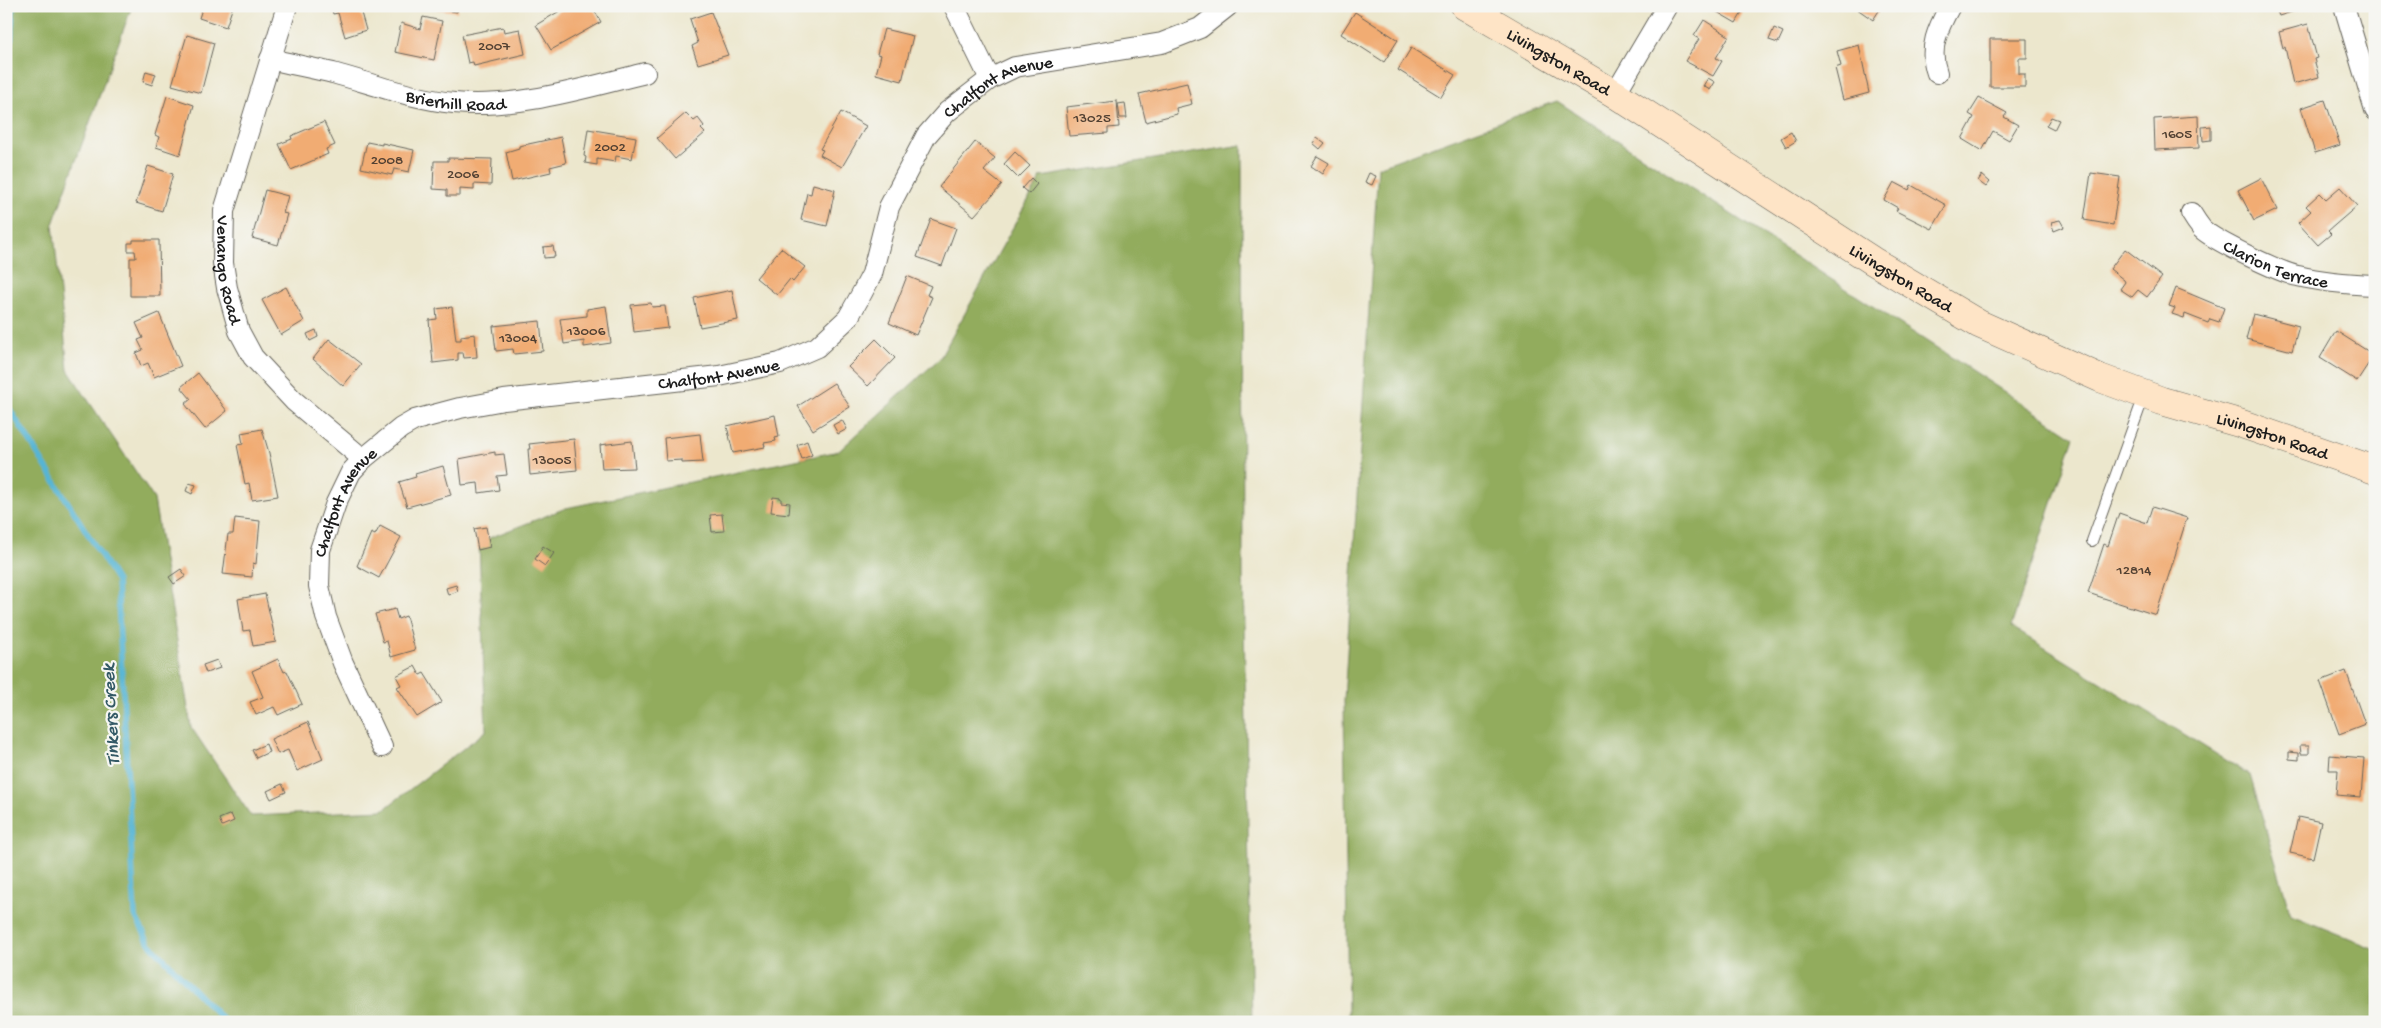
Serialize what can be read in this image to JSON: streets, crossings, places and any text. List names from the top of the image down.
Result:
{
  "streets": {
    "main road": ["Livingston Road"],
    "street": [
      "Chalfont Avenue",
      "Brierhill Road",
      "Clarion Terrace",
      "Venango Road"
    ]
  },
  "crossings": [
    ["Chalfont Avenue", "Venango Road"],
    ["Brierhill Road", "Venango Road"]
  ],
  "water": ["Tinkers Creek"],
  "house_numbers": [
    "2007",
    "13025",
    "1605",
    "2002",
    "2008",
    "2006",
    "13006",
    "13004",
    "13005",
    "12814"
  ]
}
